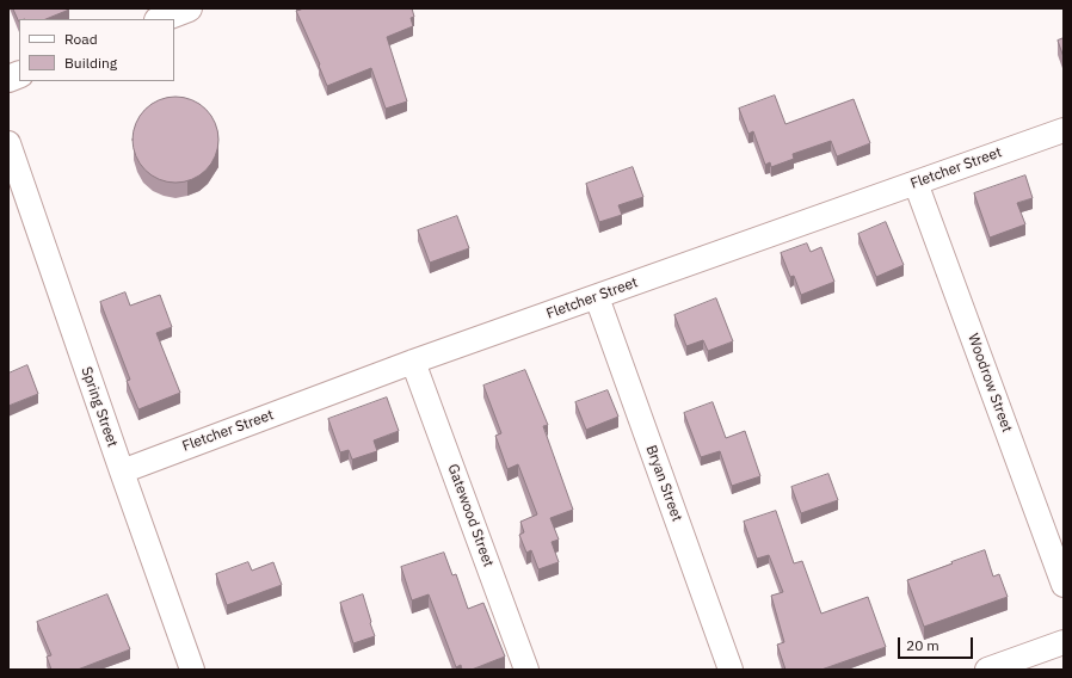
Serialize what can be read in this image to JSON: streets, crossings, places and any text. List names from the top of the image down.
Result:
{
  "streets": {
    "street": [
      "Fletcher Street",
      "Woodrow Street",
      "Spring Street",
      "Bryan Street",
      "Gatewood Street"
    ]
  },
  "crossings": [
    ["Fletcher Street", "Woodrow Street"],
    ["Fletcher Street", "Spring Street"],
    ["Fletcher Street", "Bryan Street"],
    ["Fletcher Street", "Gatewood Street"]
  ],
  "legend": ["Road", "Building"],
  "scale_bar": "20 m"
}
